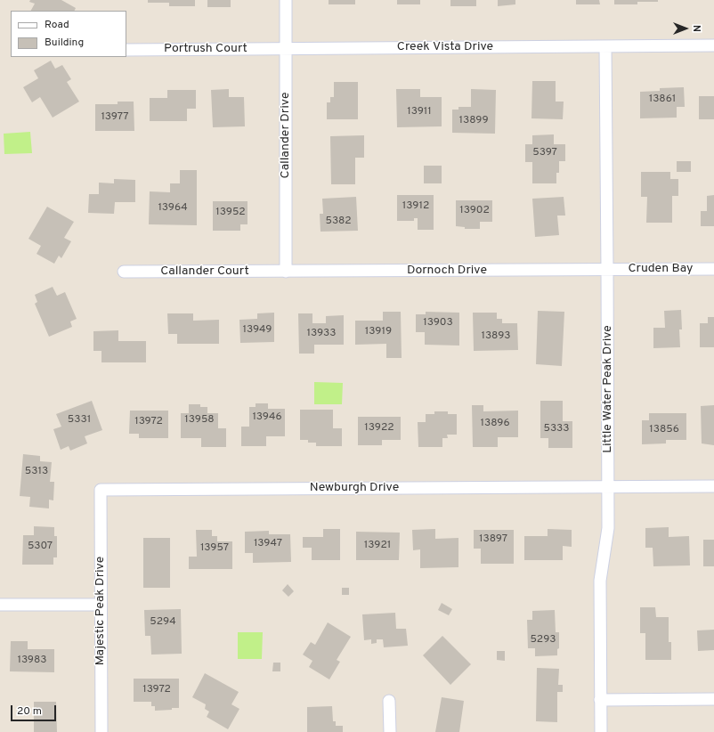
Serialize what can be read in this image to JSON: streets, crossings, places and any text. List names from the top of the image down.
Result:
{
  "streets": {
    "street": [
      "Creek Vista Drive",
      "Portrush Court",
      "Callander Drive",
      "Cruden Bay",
      "Dornoch Drive",
      "Callander Court",
      "Little Water Peak Drive",
      "Newburgh Drive",
      "Majestic Peak Drive"
    ]
  },
  "crossings": [
    ["Creek Vista Drive", "Portrush Court"],
    ["Creek Vista Drive", "Callander Drive"],
    ["Creek Vista Drive", "Little Water Peak Drive"],
    ["Portrush Court", "Callander Drive"],
    ["Callander Drive", "Dornoch Drive"],
    ["Callander Drive", "Callander Court"],
    ["Cruden Bay", "Dornoch Drive"],
    ["Cruden Bay", "Little Water Peak Drive"],
    ["Dornoch Drive", "Callander Court"],
    ["Dornoch Drive", "Little Water Peak Drive"],
    ["Little Water Peak Drive", "Newburgh Drive"],
    ["Newburgh Drive", "Majestic Peak Drive"]
  ],
  "house_numbers": [
    "13861",
    "13911",
    "13977",
    "13899",
    "5397",
    "13912",
    "13964",
    "13902",
    "13952",
    "5382",
    "13903",
    "13949",
    "13919",
    "13933",
    "13893",
    "13946",
    "5331",
    "13958",
    "13972",
    "13896",
    "13922",
    "5333",
    "13856",
    "5313",
    "13897",
    "13947",
    "13921",
    "5307",
    "13957",
    "5294",
    "5293",
    "13983",
    "13972"
  ],
  "legend": ["Road", "Building"],
  "scale_bar": "20 m",
  "north": "right"
}
